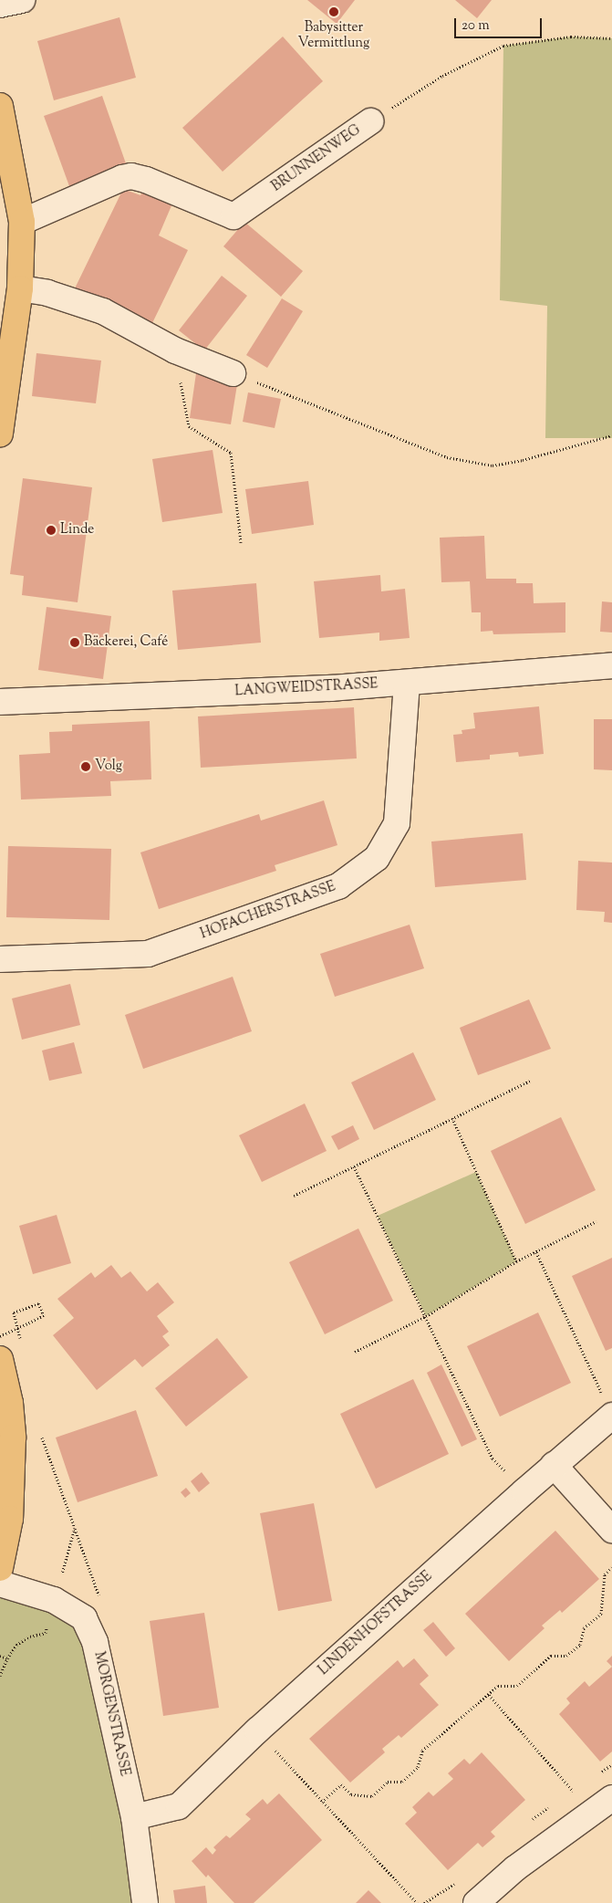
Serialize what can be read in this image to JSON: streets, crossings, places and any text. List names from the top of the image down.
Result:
{
  "streets": {
    "street": [
      "BRUNNENWEG",
      "LANGWEIDSTRASSE",
      "HOFACHERSTRASSE",
      "LINDENHOFSTRASSE",
      "MORGENSTRASSE"
    ]
  },
  "crossings": [
    ["LANGWEIDSTRASSE", "HOFACHERSTRASSE"],
    ["LINDENHOFSTRASSE", "MORGENSTRASSE"]
  ],
  "places": [
    "Babysitter Vermittlung",
    "Linde",
    "Bäckerei, Café",
    "Volg"
  ],
  "scale_bar": "20 m"
}
